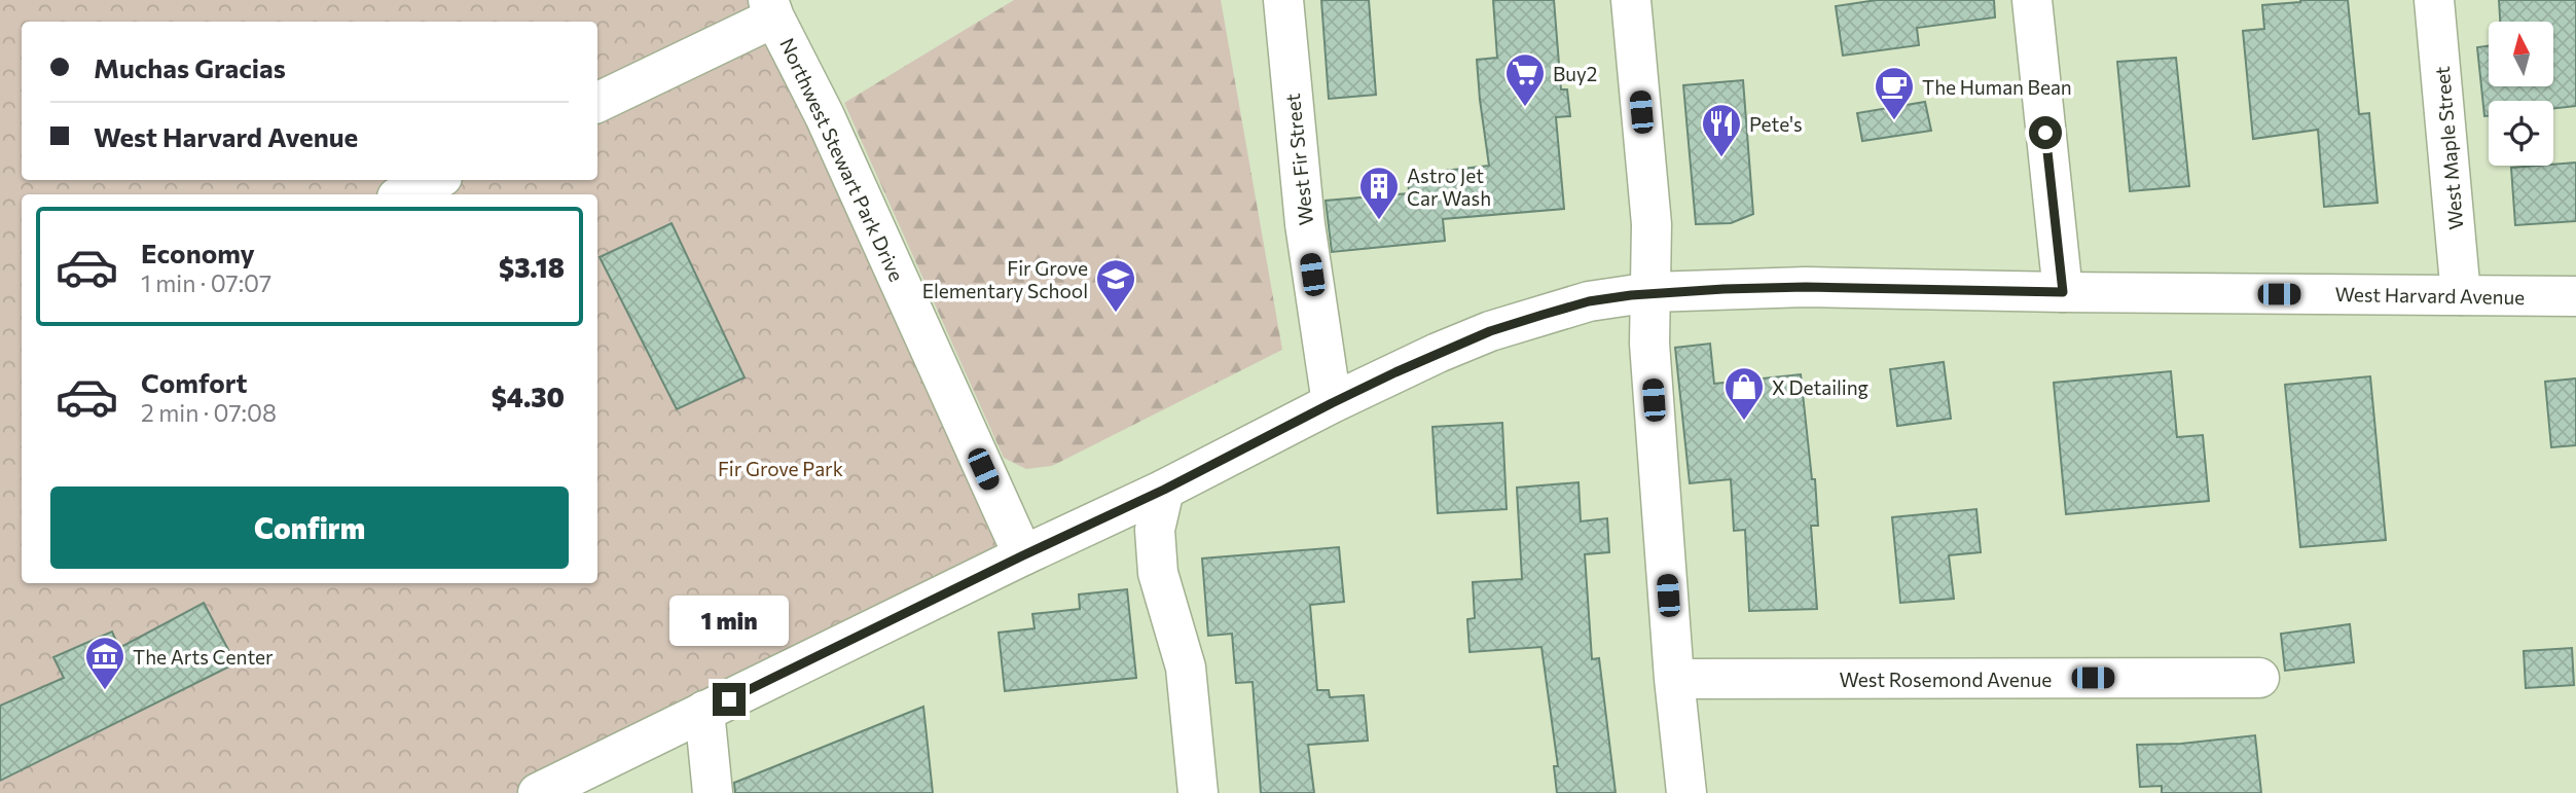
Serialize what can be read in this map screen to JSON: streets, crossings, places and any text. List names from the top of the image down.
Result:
{
  "streets": {
    "street": [
      "West Maple Street",
      "Northwest Stewart Park Drive",
      "West Fir Street",
      "West Harvard Avenue",
      "West Rosemond Avenue"
    ]
  },
  "crossings": [
    ["West Maple Street", "West Harvard Avenue"],
    ["Northwest Stewart Park Drive", "West Harvard Avenue"],
    ["West Fir Street", "West Harvard Avenue"]
  ],
  "parks": ["Fir Grove Park"],
  "places": {
    "supermarket": ["Buy2"],
    "cafe": ["The Human Bean"],
    "restaurant": ["Pete's"],
    "building": ["Astro Jet Car Wash"],
    "school or university": ["Fir Grove Elementary School"],
    "shop": ["X Detailing"],
    "museum": ["The Arts Center"]
  },
  "north": "top",
  "page": {
    "banner": ["Muchas Gracias", "West Harvard Avenue"],
    "list": [
      {
        "name": "Economy",
        "note": "1 min · 07:07",
        "value": "$3.18"
      },
      {
        "name": "Comfort",
        "note": "2 min · 07:08",
        "value": "$4.30"
      }
    ],
    "buttons": "Confirm",
    "bubble": "1 min"
  }
}
